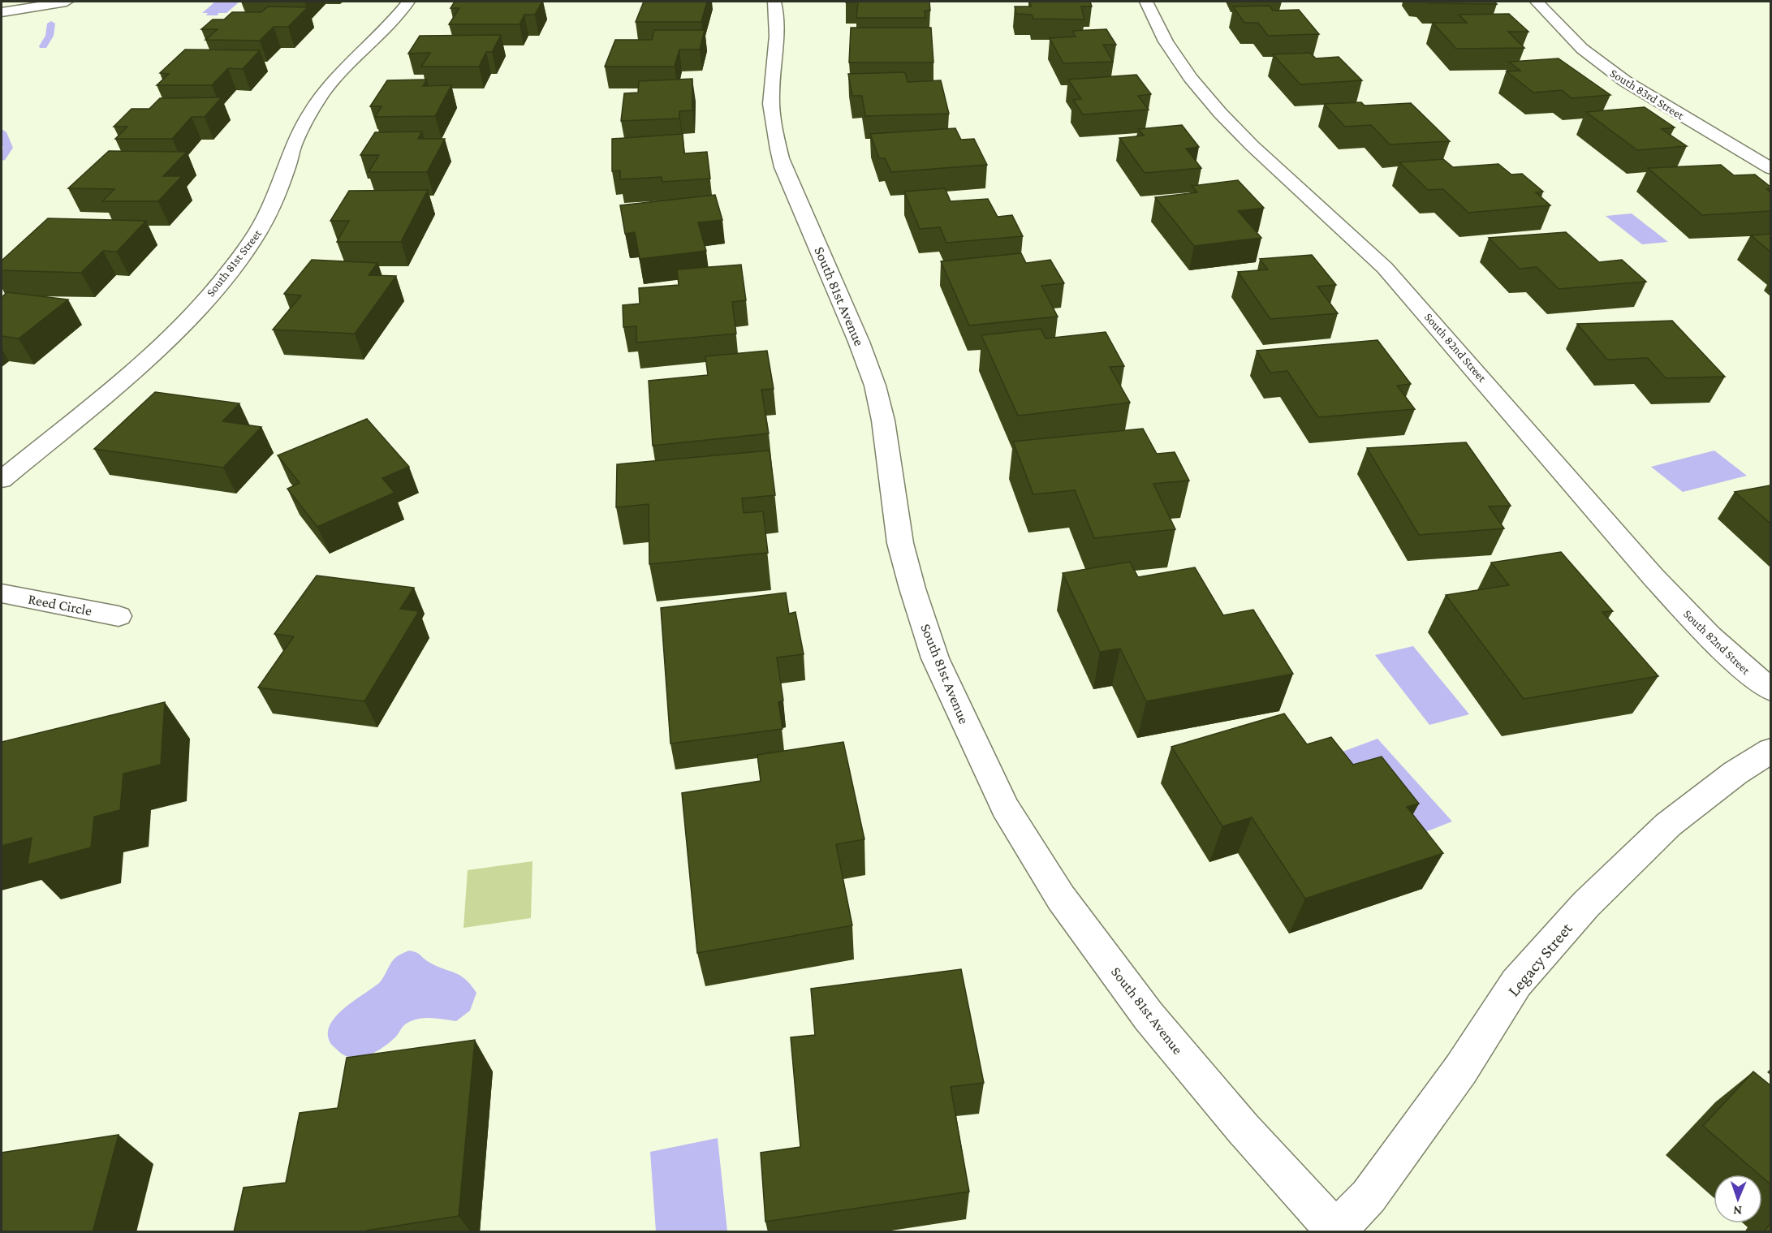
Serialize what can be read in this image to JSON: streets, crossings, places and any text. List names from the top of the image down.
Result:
{
  "streets": {
    "street": [
      "South 83rd Street",
      "South 81st Street",
      "South 81st Avenue",
      "South 82nd Street",
      "Reed Circle",
      "Legacy Street"
    ]
  },
  "crossings": [
    ["South 81st Avenue", "Legacy Street"]
  ],
  "north": "bottom"
}
